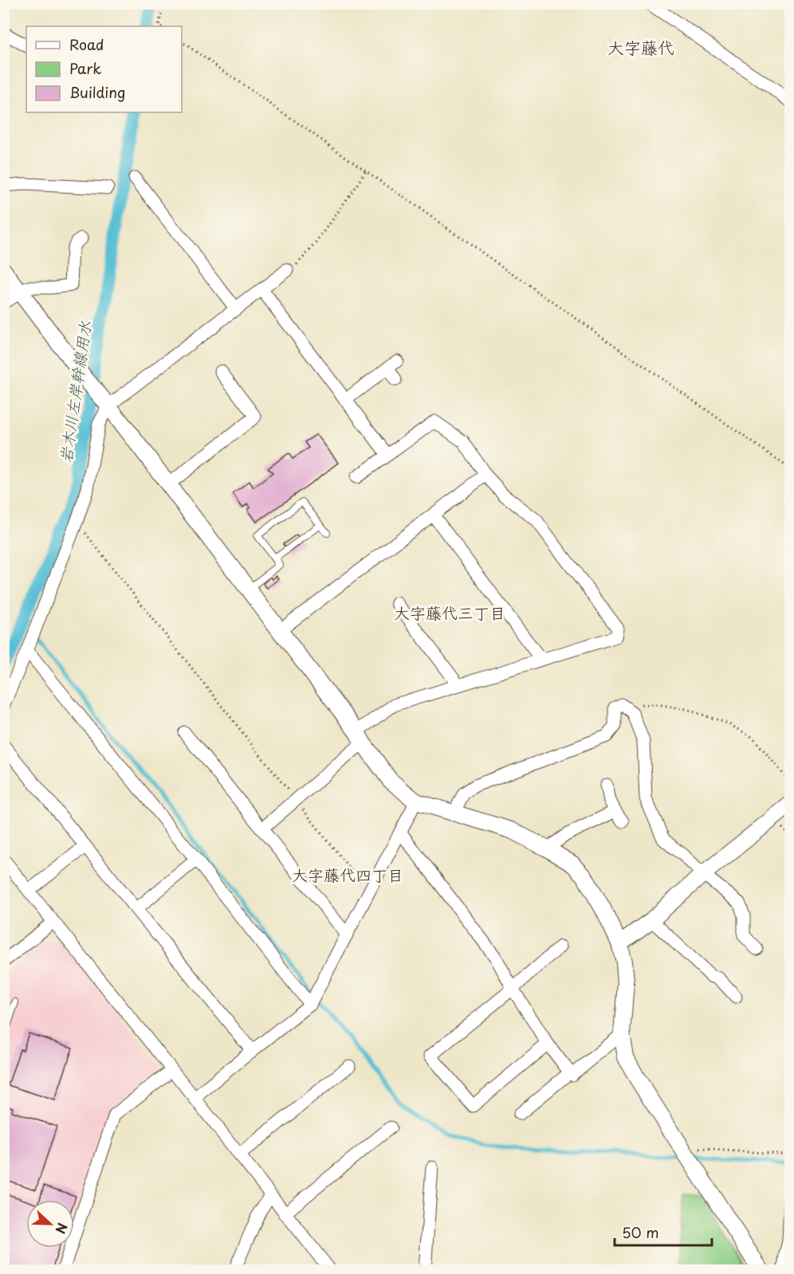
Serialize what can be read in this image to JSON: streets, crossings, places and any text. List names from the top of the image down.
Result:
{
  "districts": ["大字藤代", "大字藤代三丁目", "大字藤代四丁目"],
  "water": ["岩木川左岸幹線用水"],
  "legend": ["Road", "Park", "Building"],
  "scale_bar": "50 m",
  "north": "right"
}
